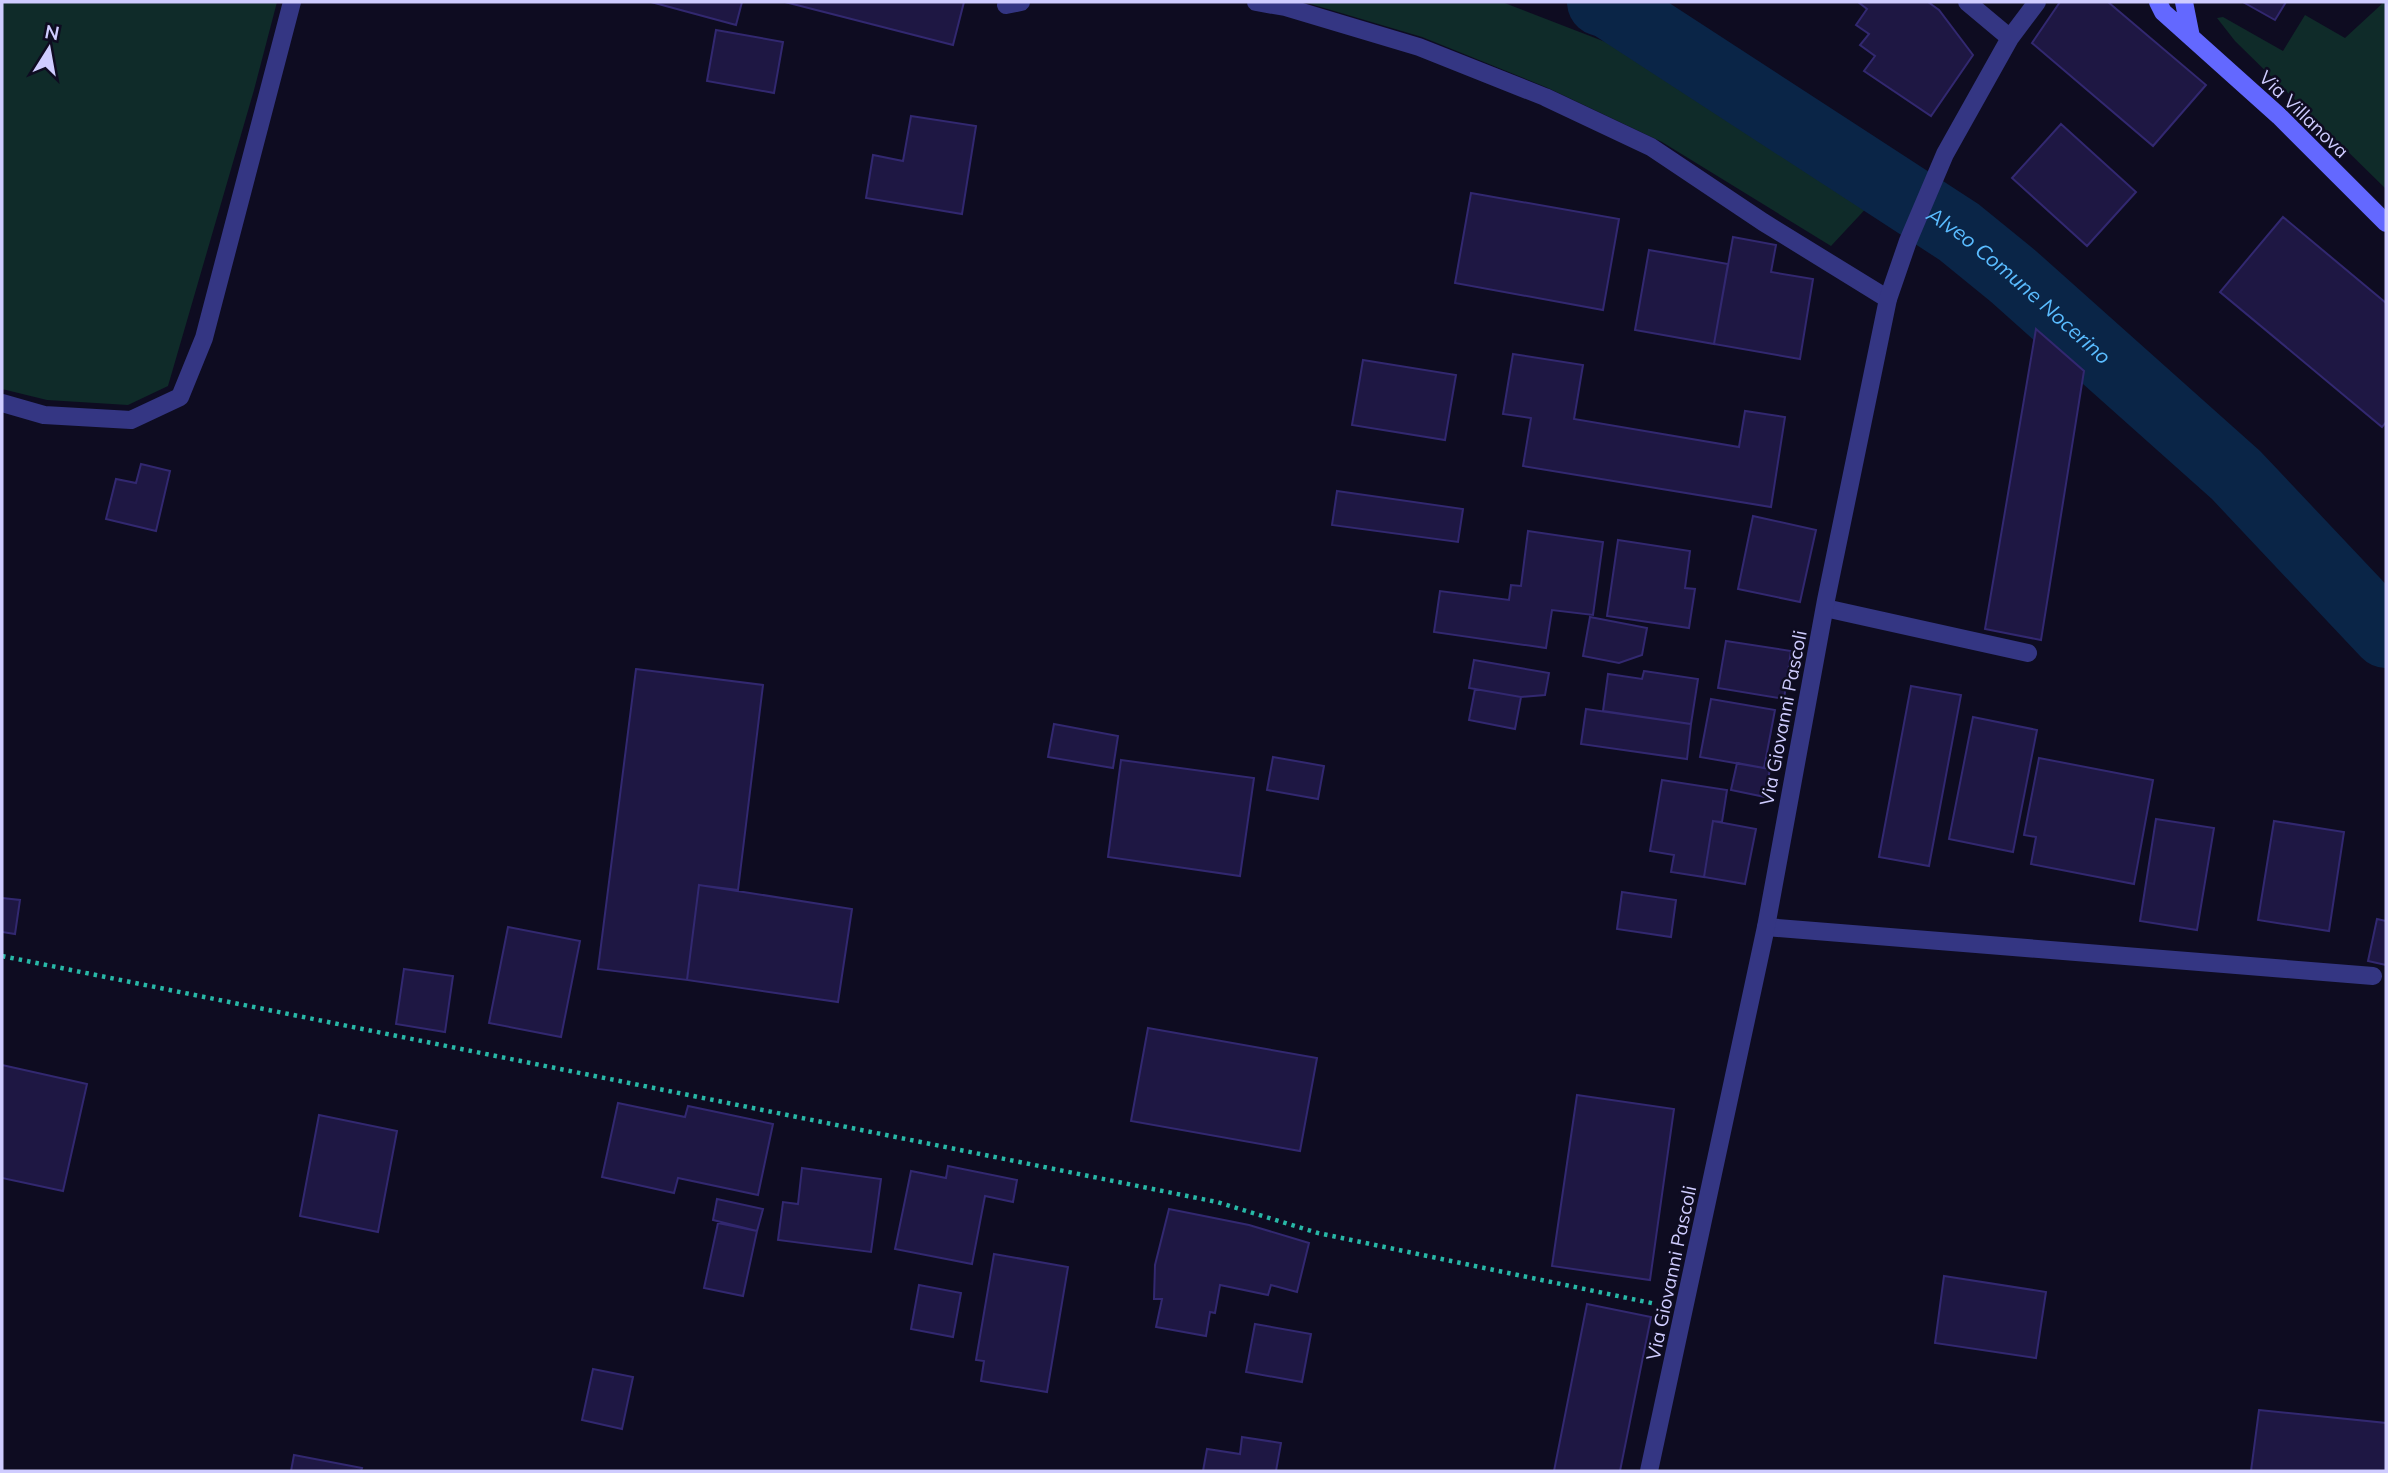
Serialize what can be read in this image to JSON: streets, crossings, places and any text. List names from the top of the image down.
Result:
{
  "streets": {
    "main road": ["Via Villanova"],
    "street": ["Via Giovanni Pascoli"]
  },
  "water": ["Alveo Comune Nocerino"],
  "north": "top"
}
